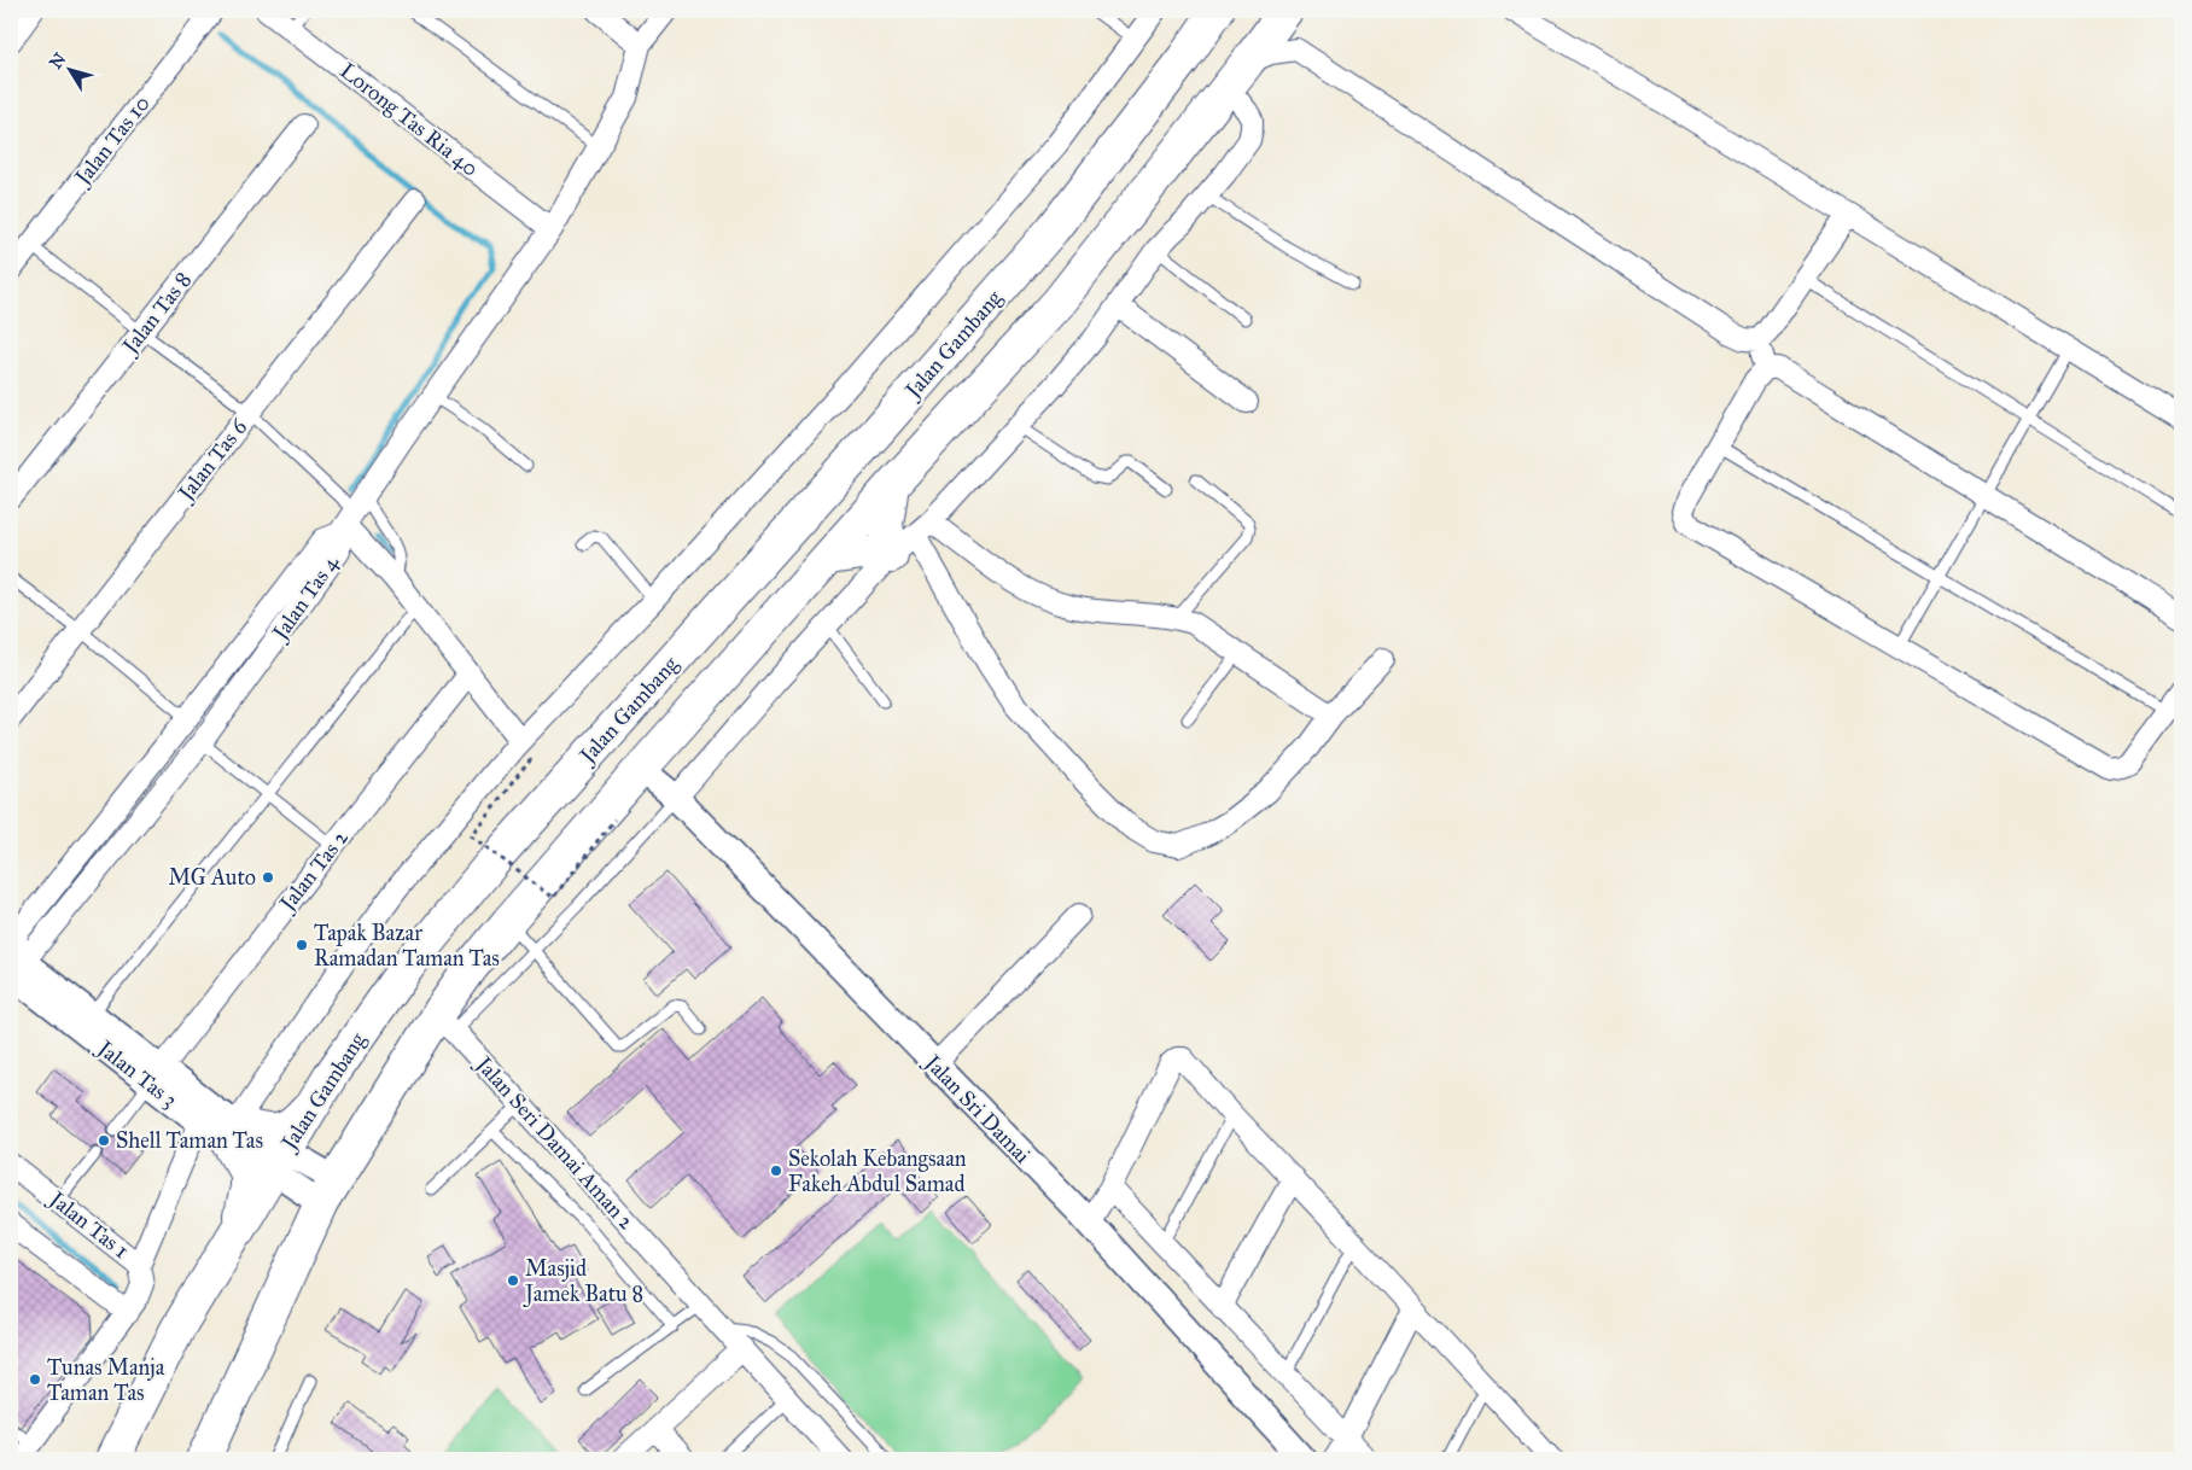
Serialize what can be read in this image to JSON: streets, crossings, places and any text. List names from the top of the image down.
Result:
{
  "streets": {
    "highway": ["Jalan Gambang"],
    "street": [
      "Lorong Tas Ria 40",
      "Jalan Tas 10",
      "Jalan Tas 8",
      "Jalan Tas 6",
      "Jalan Tas 4",
      "Jalan Tas 2",
      "Jalan Tas 3",
      "Jalan Sri Damai",
      "Jalan Seri Damai Aman 2",
      "Jalan Tas 1"
    ]
  },
  "crossings": [
    ["Jalan Gambang", "Jalan Tas 3"],
    ["Jalan Tas 4", "Jalan Tas 3"],
    ["Jalan Tas 2", "Jalan Tas 3"]
  ],
  "places": [
    "MG Auto",
    "Tapak Bazar Ramadan Taman Tas",
    "Shell Taman Tas",
    "Sekolah Kebangsaan Fakeh Abdul Samad",
    "Masjid Jamek Batu 8",
    "Tunas Manja Taman Tas"
  ],
  "north": "top left"
}
